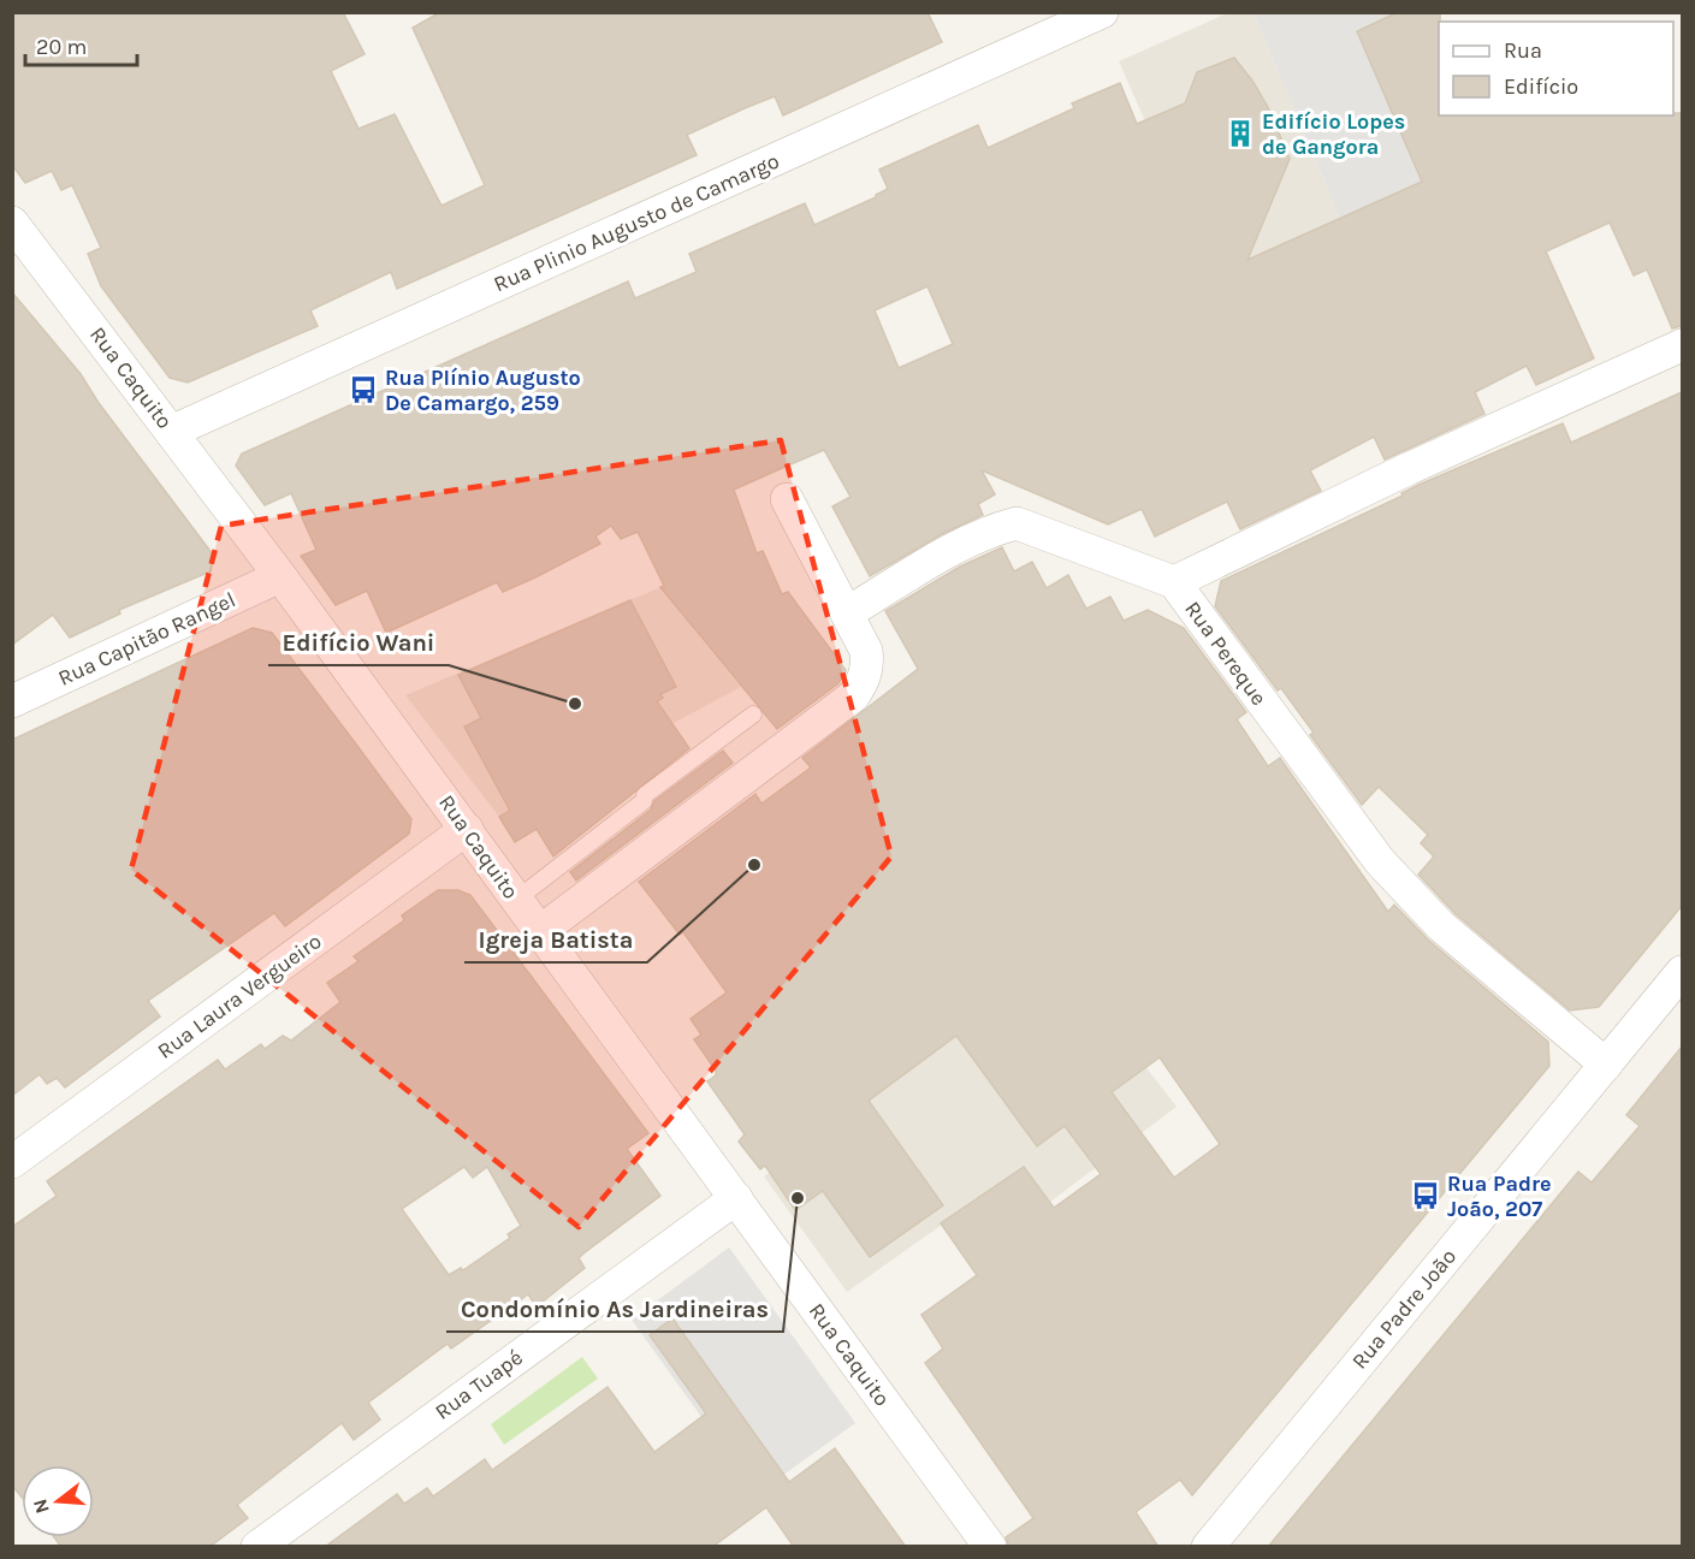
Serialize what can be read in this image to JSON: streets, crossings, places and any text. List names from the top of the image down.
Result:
{
  "streets": {
    "street": [
      "Rua Plinio Augusto de Camargo",
      "Rua Caquito",
      "Rua Capitão Rangel",
      "Rua Pereque",
      "Rua Laura Vergueiro",
      "Rua Padre João",
      "Rua Tuapé"
    ]
  },
  "crossings": [
    ["Rua Plinio Augusto de Camargo", "Rua Caquito"],
    ["Rua Caquito", "Rua Capitão Rangel"],
    ["Rua Caquito", "Rua Laura Vergueiro"],
    ["Rua Caquito", "Rua Tuapé"],
    ["Rua Pereque", "Rua Padre João"]
  ],
  "places": {
    "building": ["Edifício Lopes de Gangora"],
    "bus stop": ["Rua Plínio Augusto De Camargo, 259", "Rua Padre João, 207"],
    "other": ["Edifício Wani", "Igreja Batista", "Condomínio As Jardineiras"]
  },
  "legend": ["Rua", "Edifício"],
  "scale_bar": "20 m",
  "north": "left"
}
